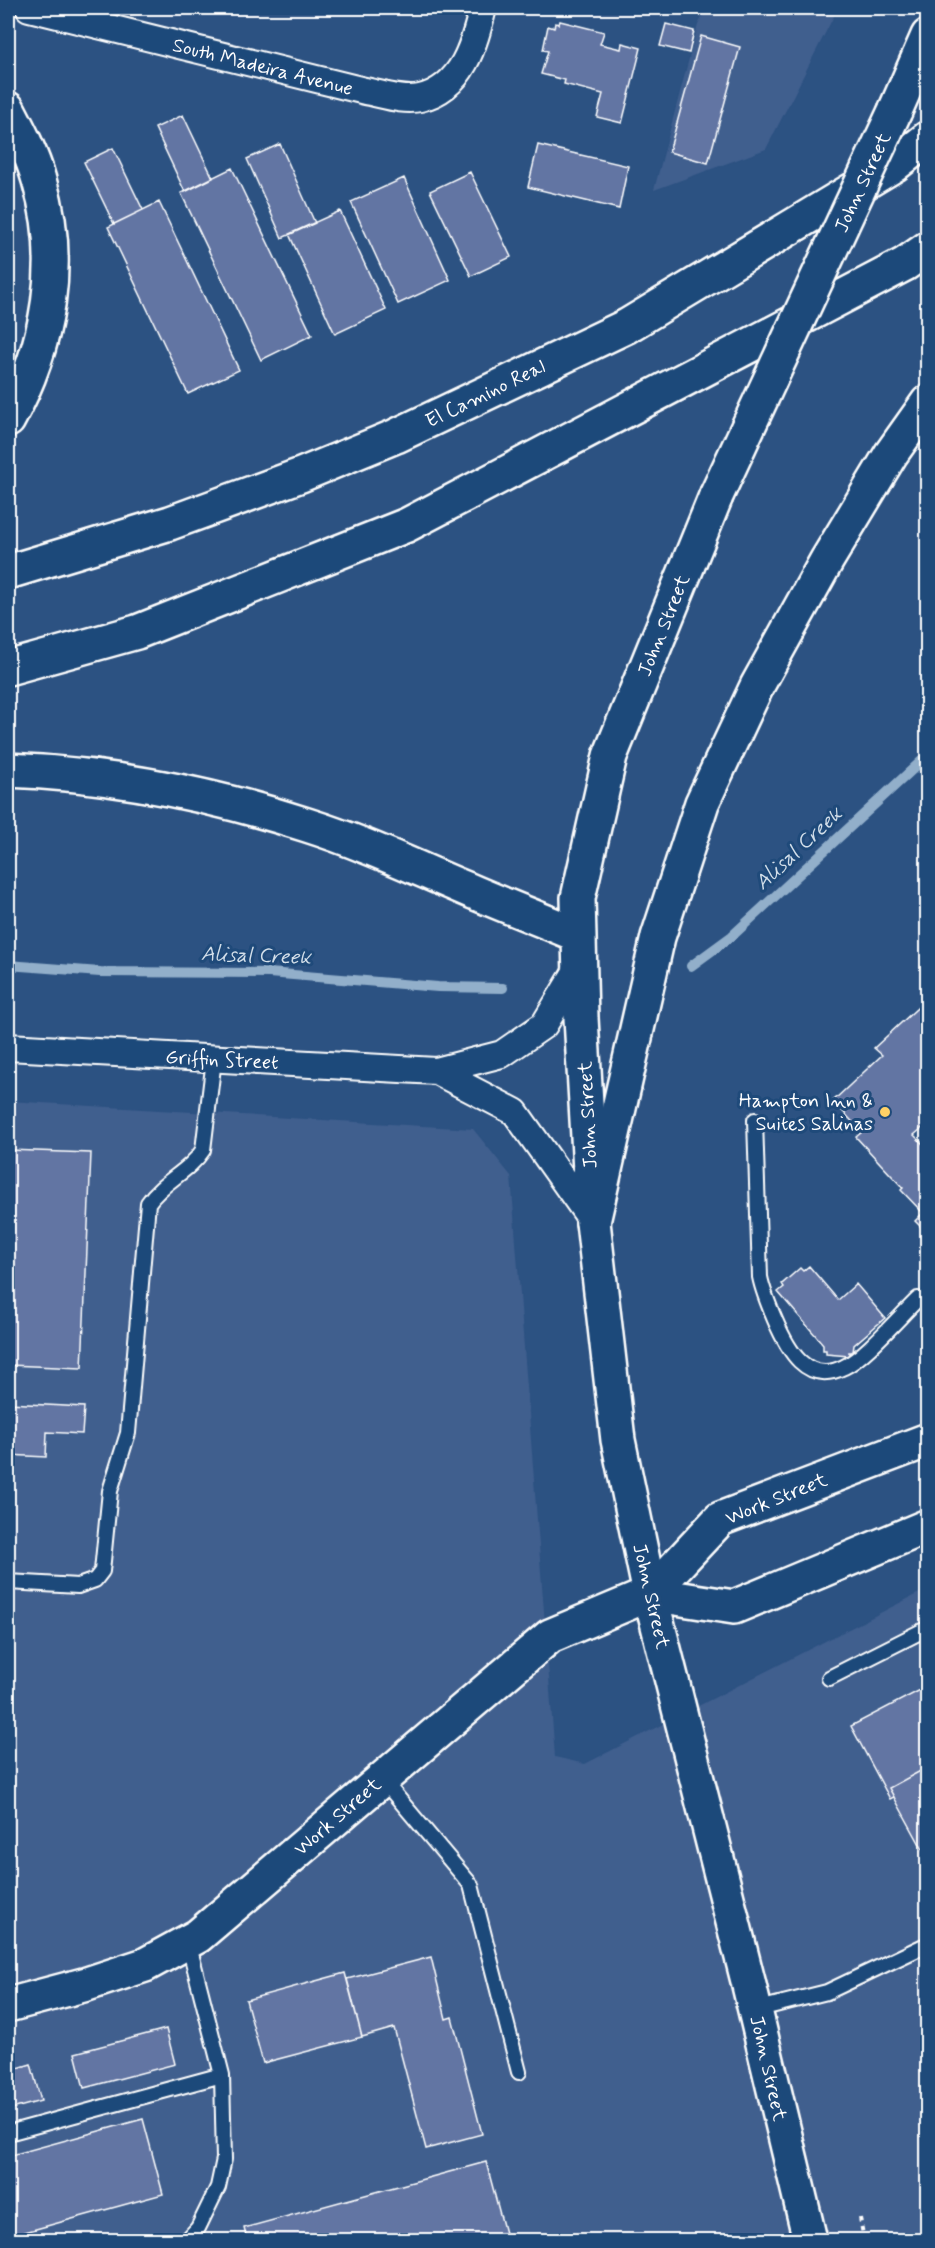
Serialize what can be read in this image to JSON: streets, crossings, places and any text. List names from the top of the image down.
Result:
{
  "streets": {
    "main road": ["John Street", "El Camino Real", "Work Street"],
    "street": ["South Madeira Avenue", "Griffin Street"]
  },
  "crossings": [
    ["John Street", "Griffin Street"],
    ["John Street", "Work Street"]
  ],
  "water": ["Alisal Creek"],
  "places": ["Hampton Inn & Suites Salinas"]
}
